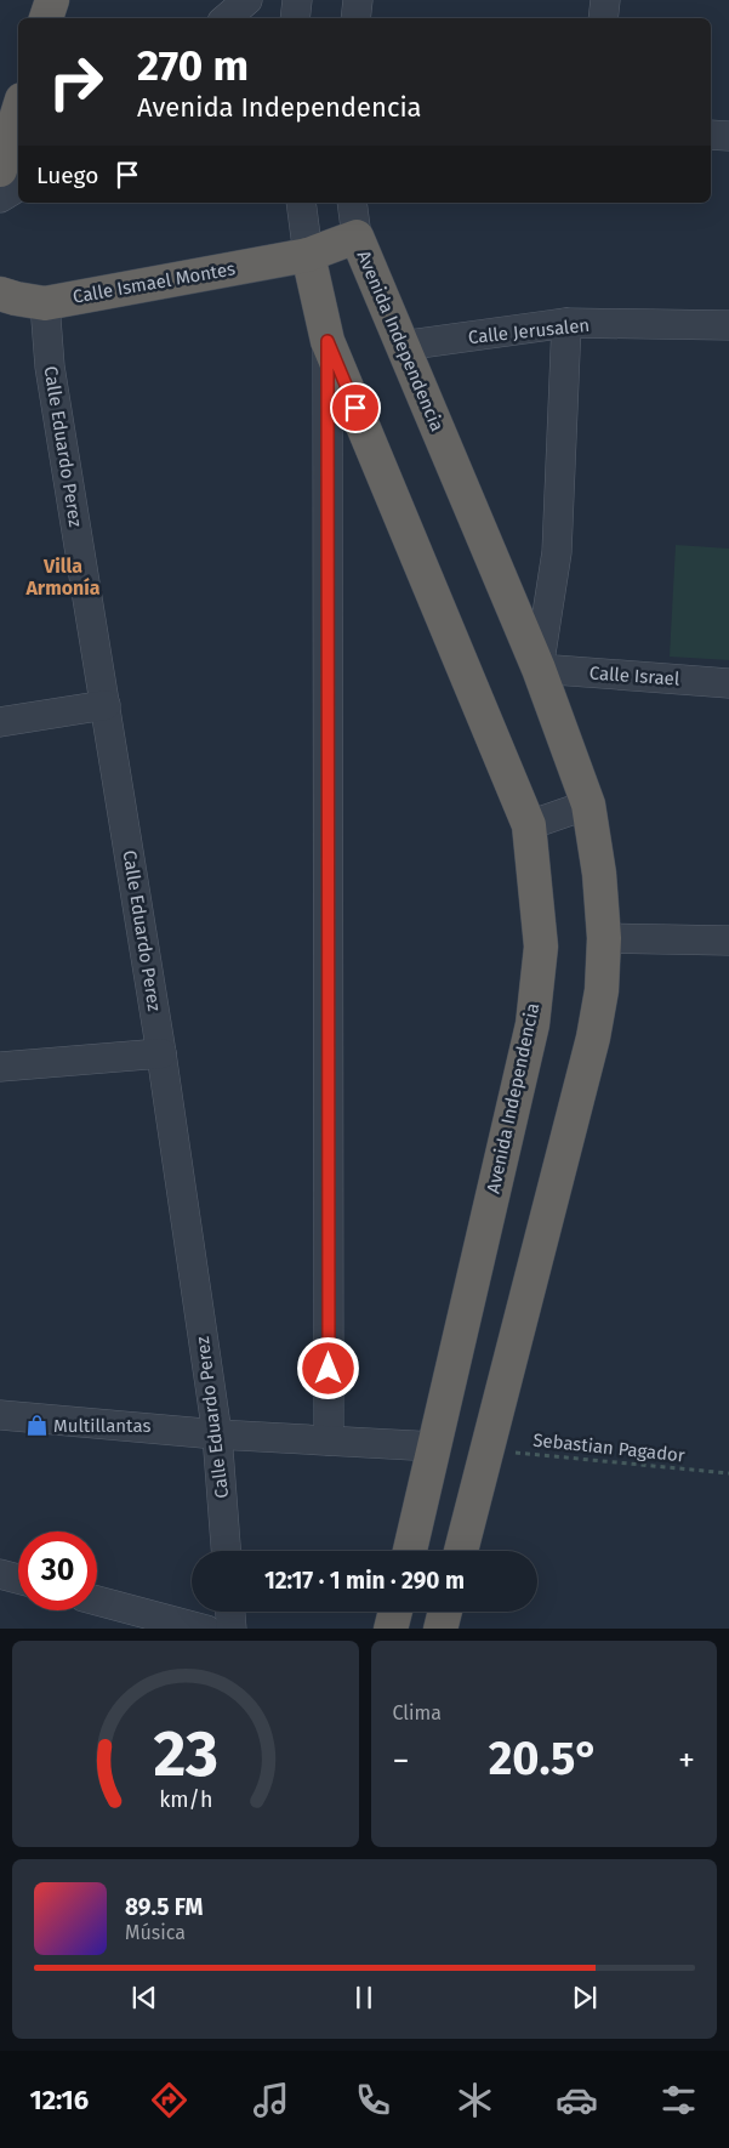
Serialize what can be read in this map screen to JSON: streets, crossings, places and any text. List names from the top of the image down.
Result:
{
  "streets": {
    "highway": ["Calle Ismael Montes", "Avenida Independencia"],
    "street": ["Calle Jerusalen", "Calle Eduardo Perez", "Calle Israel"],
    "path": ["Sebastian Pagador"]
  },
  "crossings": [
    ["Calle Ismael Montes", "Avenida Independencia"],
    ["Calle Ismael Montes", "Calle Eduardo Perez"],
    ["Calle Jerusalen", "Avenida Independencia"],
    ["Avenida Independencia", "Calle Israel"],
    ["Avenida Independencia", "Sebastian Pagador"]
  ],
  "districts": ["Villa Armonía"],
  "places": {
    "shop": ["Multillantas"]
  },
  "page": {
    "turn": ["270 m", "Avenida Independencia"],
    "then": "Luego",
    "limit": "30",
    "trip": "12:17 · 1 min · 290 m",
    "tile": "Clima",
    "heat": ["−", "20.5°", "+"],
    "song": ["89.5 FM", "Música"],
    "tabs": "12:16",
    "gauge": ["23", "km/h"]
  }
}
